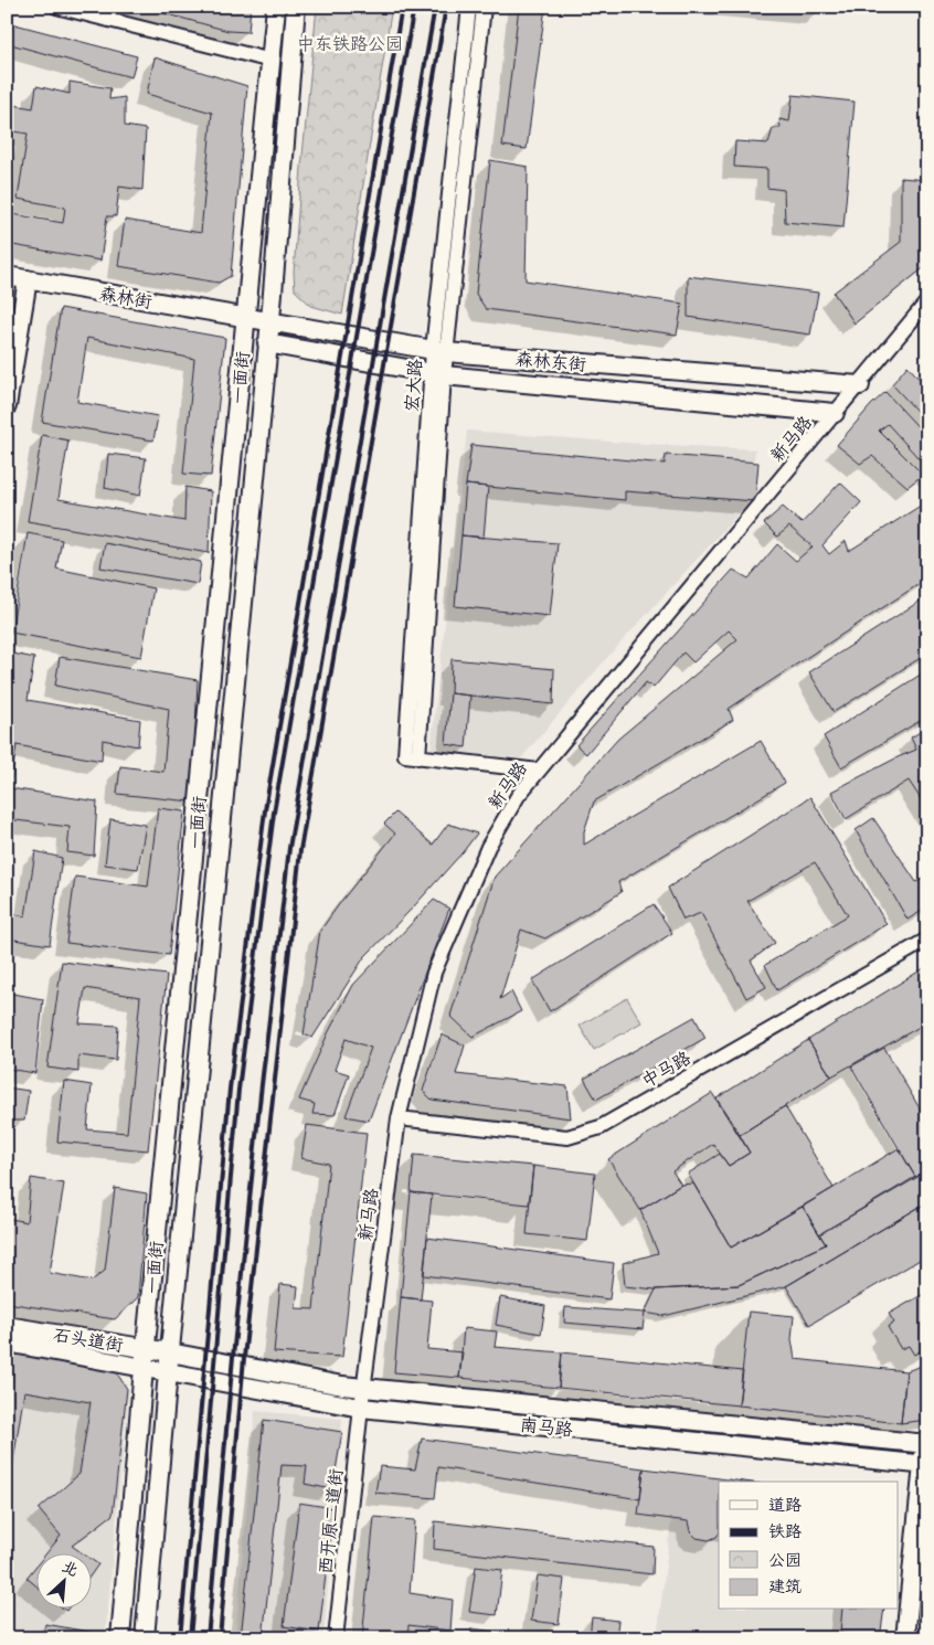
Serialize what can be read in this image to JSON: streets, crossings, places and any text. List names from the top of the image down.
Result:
{
  "streets": {
    "main road": [
      "森林街",
      "森林东街",
      "一面街",
      "石头道街",
      "南马路"
    ],
    "street": [
      "宏大路",
      "新马路",
      "中马路",
      "西开原二道街"
    ]
  },
  "crossings": [
    ["森林街", "森林东街"],
    ["森林街", "一面街"],
    ["森林东街", "一面街"],
    ["森林东街", "宏大路"],
    ["森林东街", "新马路"],
    ["一面街", "石头道街"],
    ["一面街", "南马路"],
    ["宏大路", "新马路"],
    ["新马路", "中马路"],
    ["新马路", "南马路"],
    ["新马路", "西开原二道街"],
    ["石头道街", "南马路"],
    ["南马路", "西开原二道街"]
  ],
  "parks": ["中东铁路公园"],
  "legend": [
    "道路",
    "铁路",
    "公园",
    "建筑"
  ],
  "north": "top right"
}
